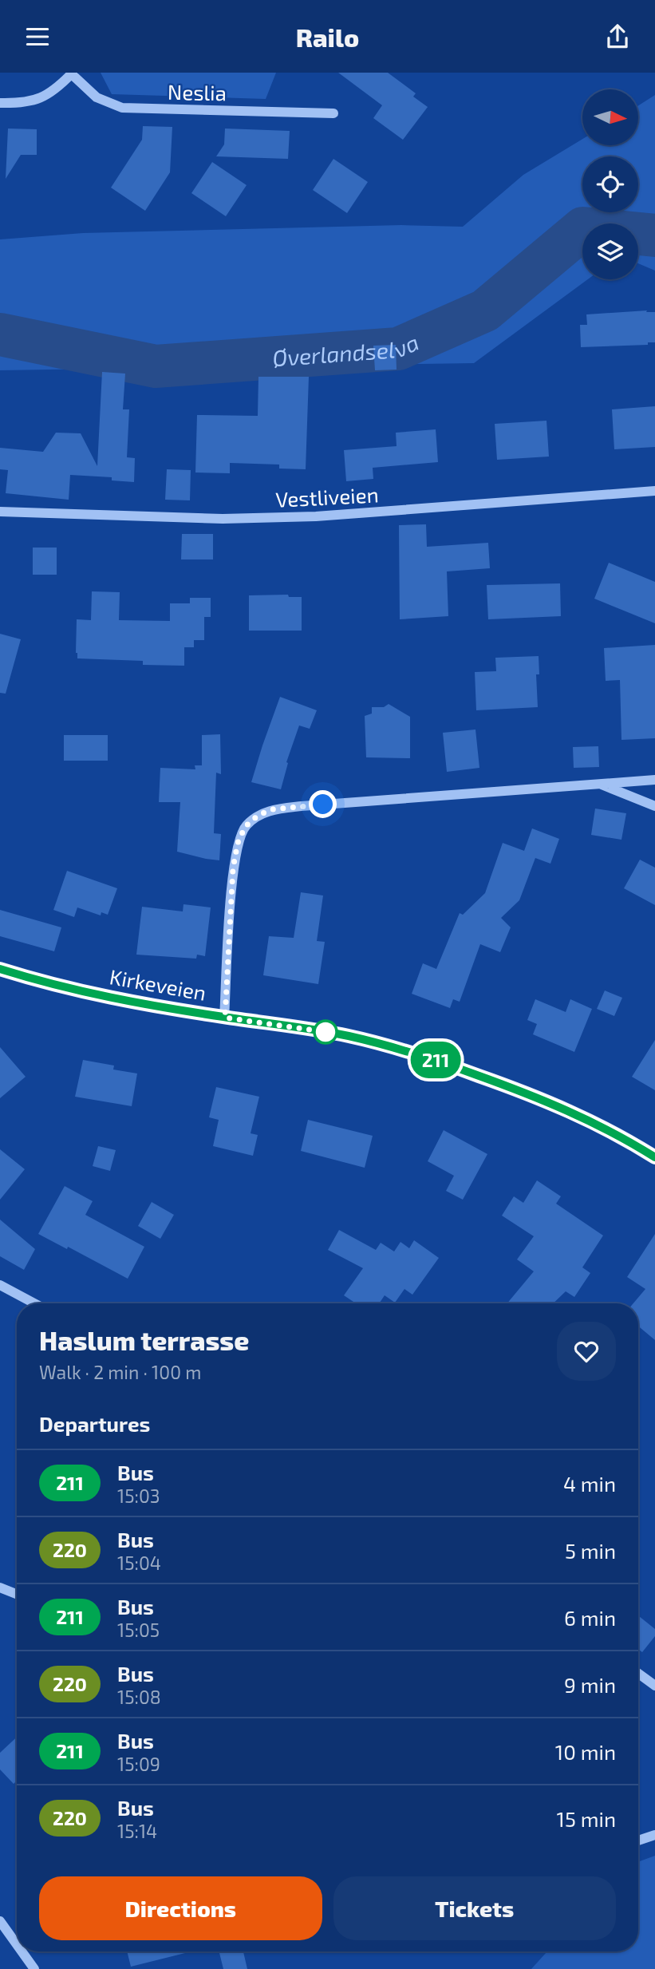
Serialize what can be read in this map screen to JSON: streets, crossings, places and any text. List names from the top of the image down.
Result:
{
  "streets": {
    "main road": ["Kirkeveien"],
    "street": ["Neslia", "Vestliveien"]
  },
  "water": ["Øverlandselva"],
  "lines": ["bus line 211"],
  "north": "right",
  "page": {
    "header": "Railo",
    "on_map": "211",
    "heading": [
      ["Haslum terrasse", "Walk · 2 min · 100 m"],
      "Departures"
    ],
    "list": [
      {
        "mark": "211",
        "name": "Bus",
        "note": "15:03",
        "value": "4 min"
      },
      {
        "mark": "220",
        "name": "Bus",
        "note": "15:04",
        "value": "5 min"
      },
      {
        "mark": "211",
        "name": "Bus",
        "note": "15:05",
        "value": "6 min"
      },
      {
        "mark": "220",
        "name": "Bus",
        "note": "15:08",
        "value": "9 min"
      },
      {
        "mark": "211",
        "name": "Bus",
        "note": "15:09",
        "value": "10 min"
      },
      {
        "mark": "220",
        "name": "Bus",
        "note": "15:14",
        "value": "15 min"
      }
    ],
    "buttons": ["Directions", "Tickets"]
  }
}
